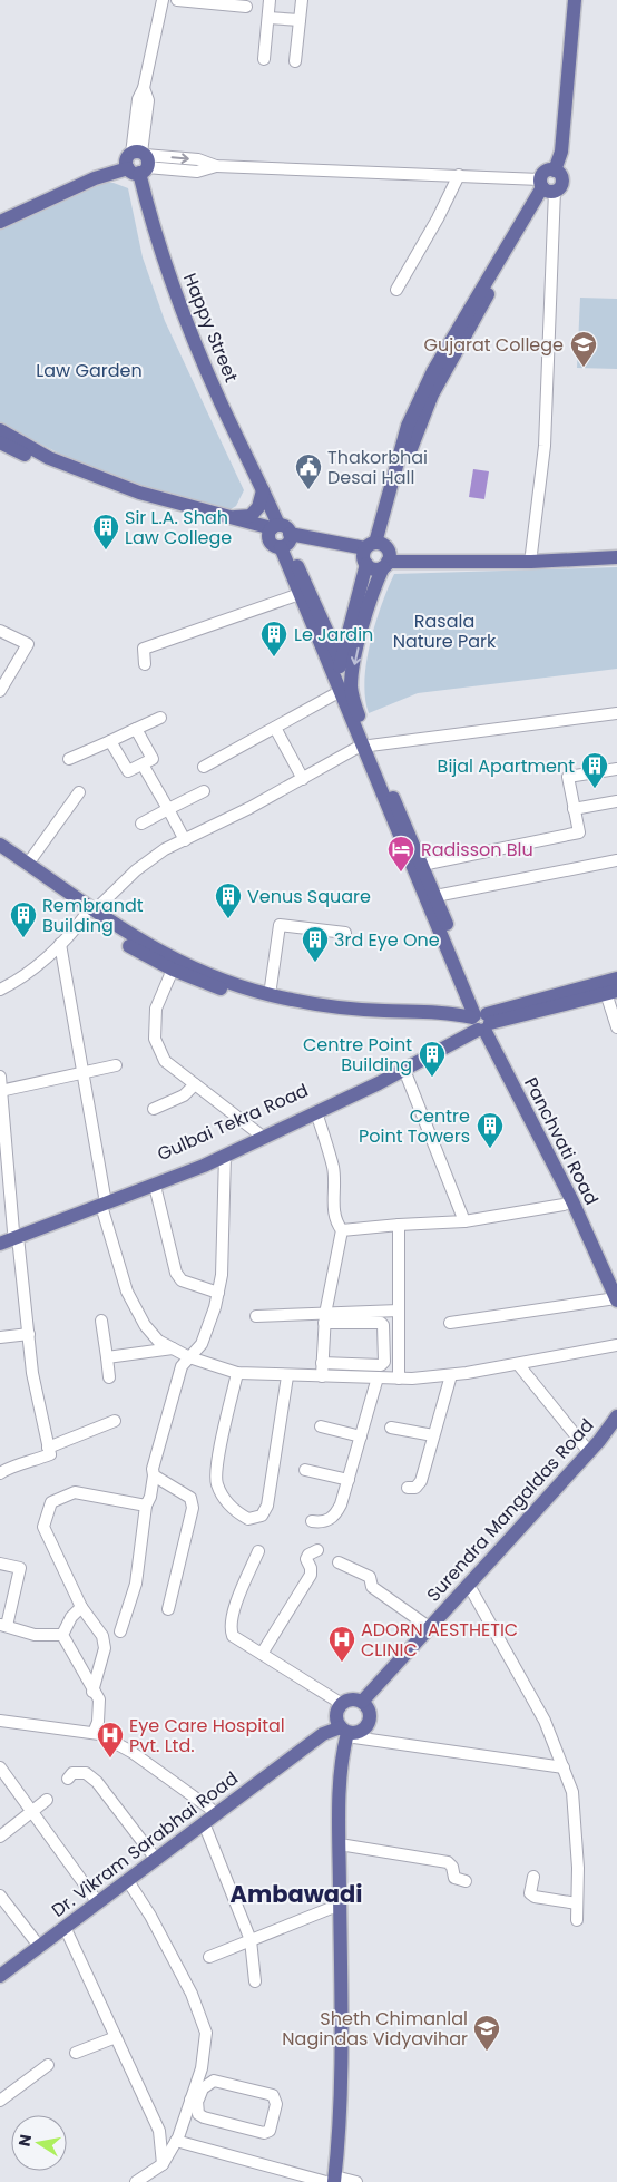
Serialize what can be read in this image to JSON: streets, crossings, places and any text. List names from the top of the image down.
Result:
{
  "streets": {
    "main road": [
      "Happy Street",
      "Gulbai Tekra Road",
      "Panchvati Road",
      "Surendra Mangaldas Road",
      "Dr. Vikram Sarabhai Road"
    ]
  },
  "crossings": [
    ["Gulbai Tekra Road", "Panchvati Road"],
    ["Surendra Mangaldas Road", "Dr. Vikram Sarabhai Road"]
  ],
  "districts": ["Ambawadi"],
  "parks": ["Law Garden", "Rasala Nature Park"],
  "places": {
    "school or university": ["Gujarat College", "Sheth Chimanlal Nagindas Vidyavihar"],
    "public building": ["Thakorbhai Desai Hall"],
    "building": [
      "Sir L.A. Shah Law College",
      "Le Jardin",
      "Bijal Apartment",
      "Venus Square",
      "Rembrandt Building",
      "3rd Eye One",
      "Centre Point Building",
      "Centre Point Towers"
    ],
    "hotel": ["Radisson Blu"],
    "hospital": ["ADORN AESTHETIC CLINIC", "Eye Care Hospital Pvt. Ltd."]
  },
  "north": "left"
}
